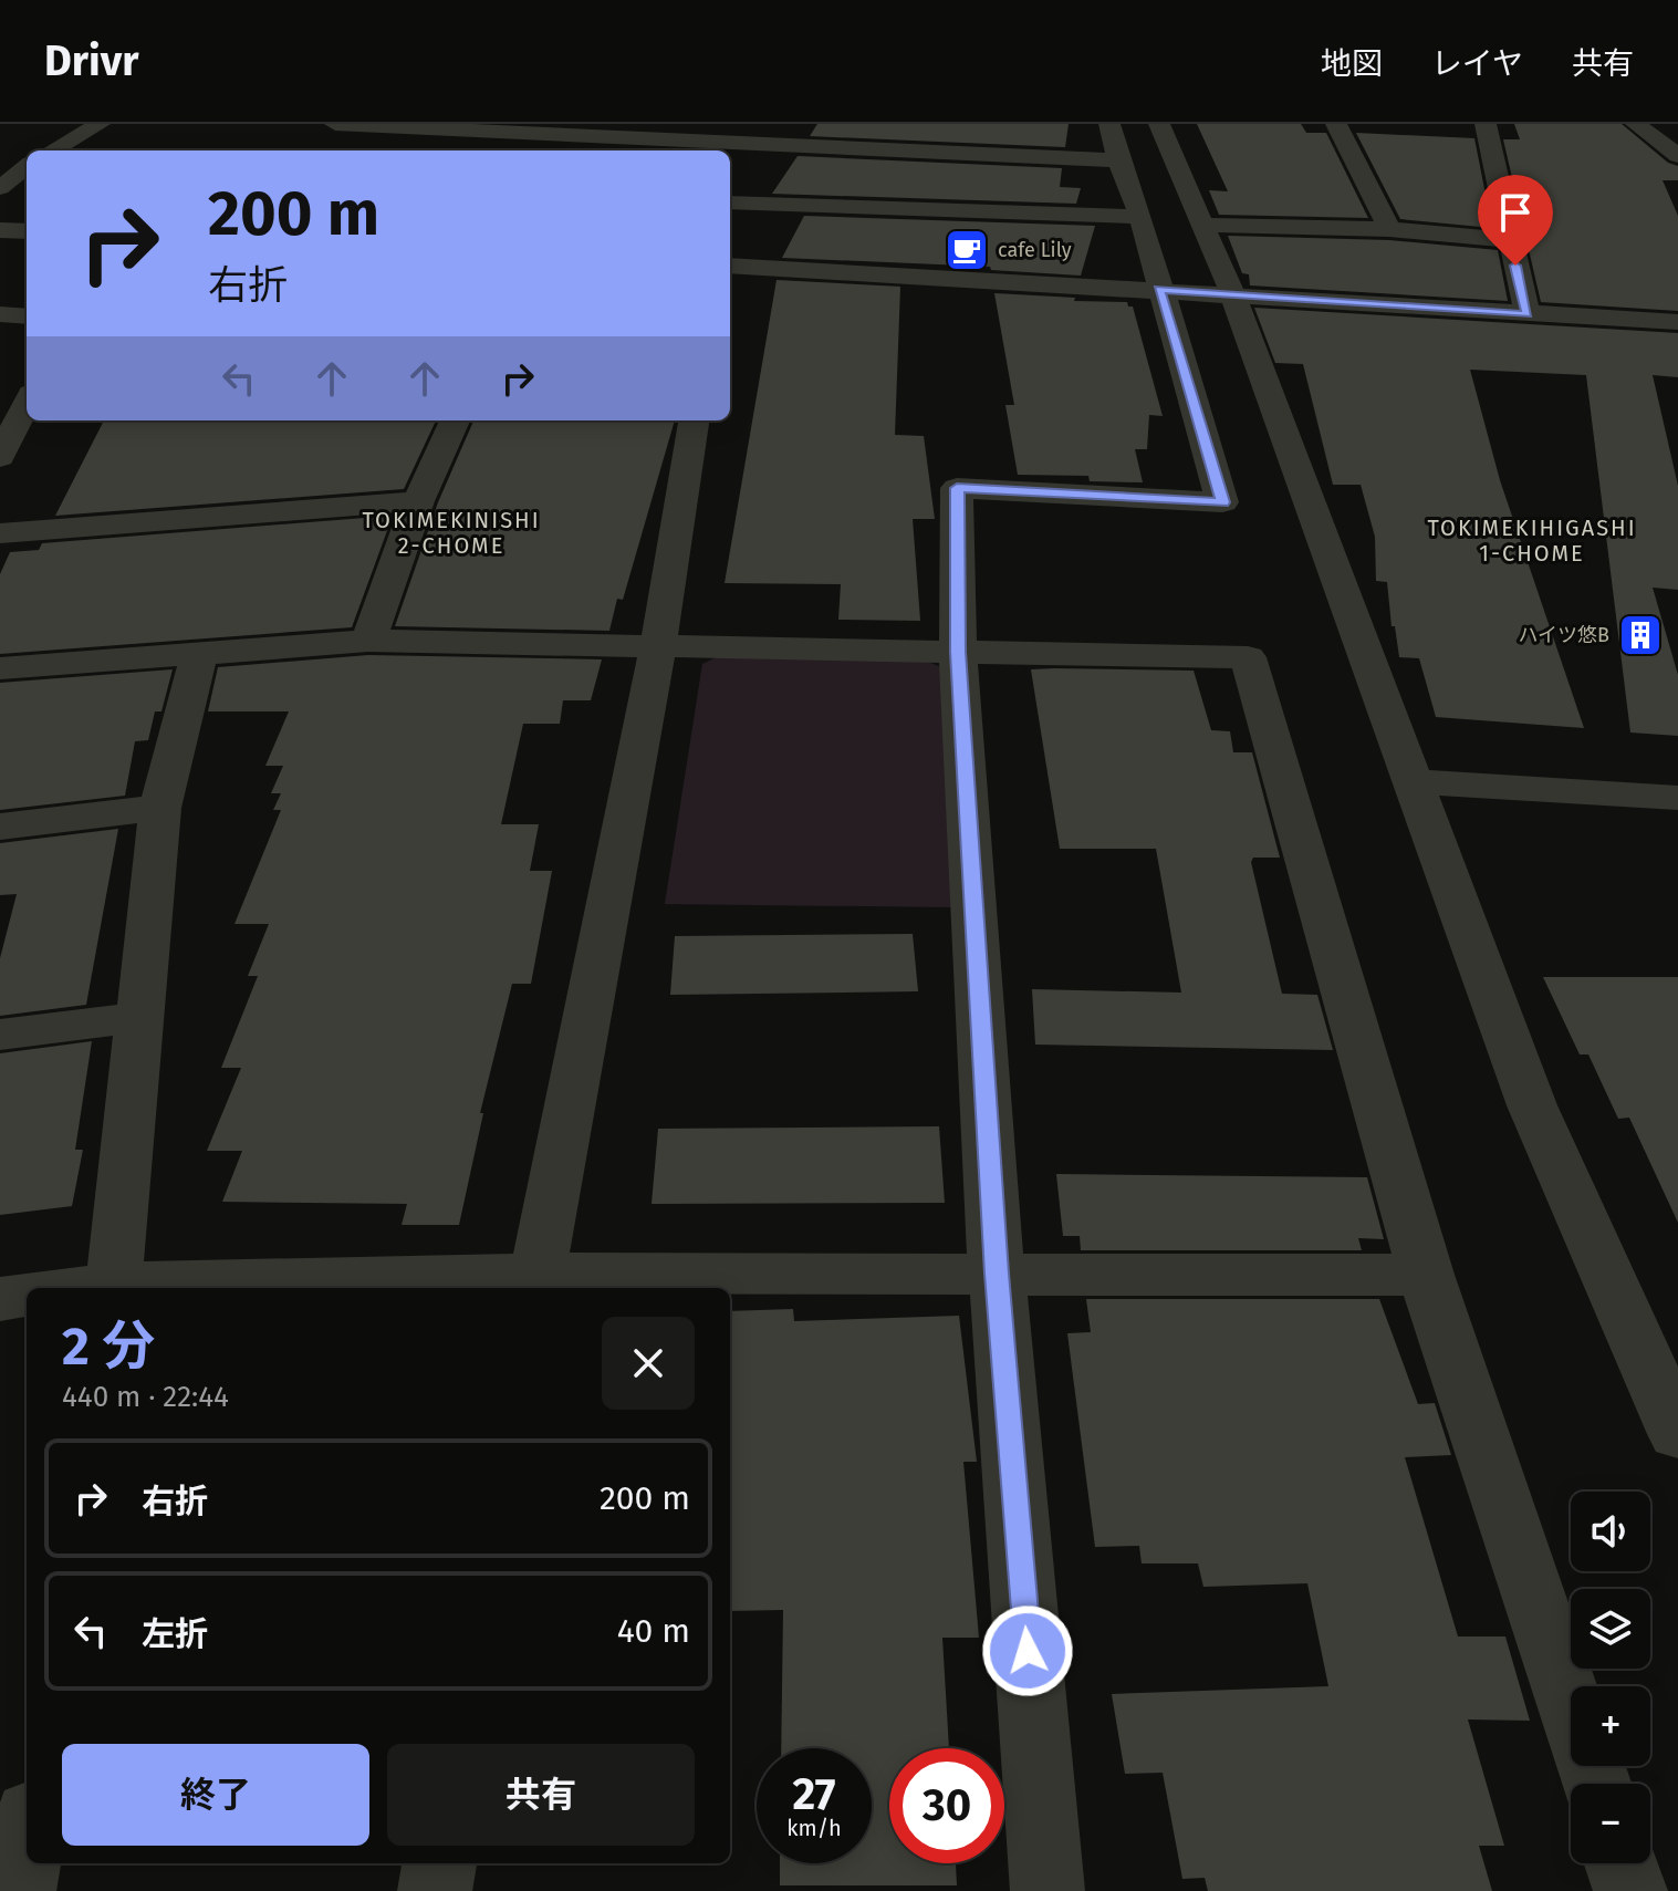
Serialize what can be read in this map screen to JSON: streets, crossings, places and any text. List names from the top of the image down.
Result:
{
  "districts": ["TOKIMEKINISHI 2-CHOME", "TOKIMEKIHIGASHI 1-CHOME"],
  "places": {
    "cafe": ["cafe Lily"],
    "building": ["ハイツ悠B"]
  },
  "page": {
    "header": "Drivr",
    "nav": ["地図", "レイヤ", "共有"],
    "turn": ["200 m", "右折"],
    "heading": ["2 分", "440 m · 22:44"],
    "list": [
      {
        "name": "右折",
        "value": "200 m"
      },
      {
        "name": "左折",
        "value": "40 m"
      }
    ],
    "map_buttons": ["+", "−"],
    "buttons": ["終了", "共有"],
    "speed": "27 km/h",
    "limit": "30"
  }
}
